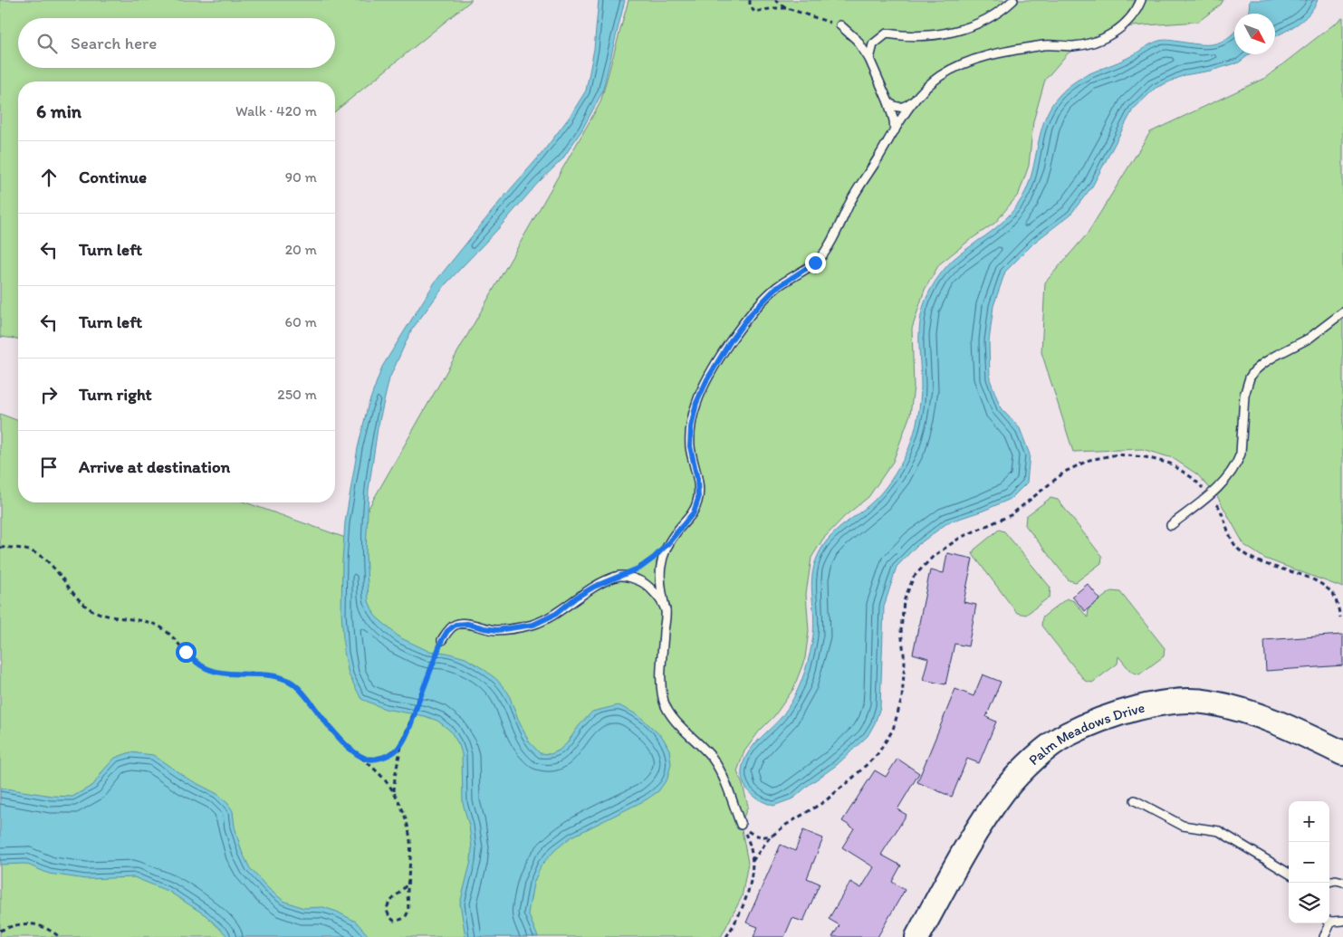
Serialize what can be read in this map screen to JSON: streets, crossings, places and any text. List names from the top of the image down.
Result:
{
  "streets": {
    "street": ["Palm Meadows Drive"]
  },
  "north": "bottom right",
  "page": {
    "search": "Search here",
    "heading": ["6 min", "Walk · 420 m"],
    "list": [
      ["Continue", "90 m"],
      ["Turn left", "20 m"],
      ["Turn left", "60 m"],
      ["Turn right", "250 m"],
      "Arrive at destination"
    ],
    "map_buttons": ["+", "−"]
  }
}
